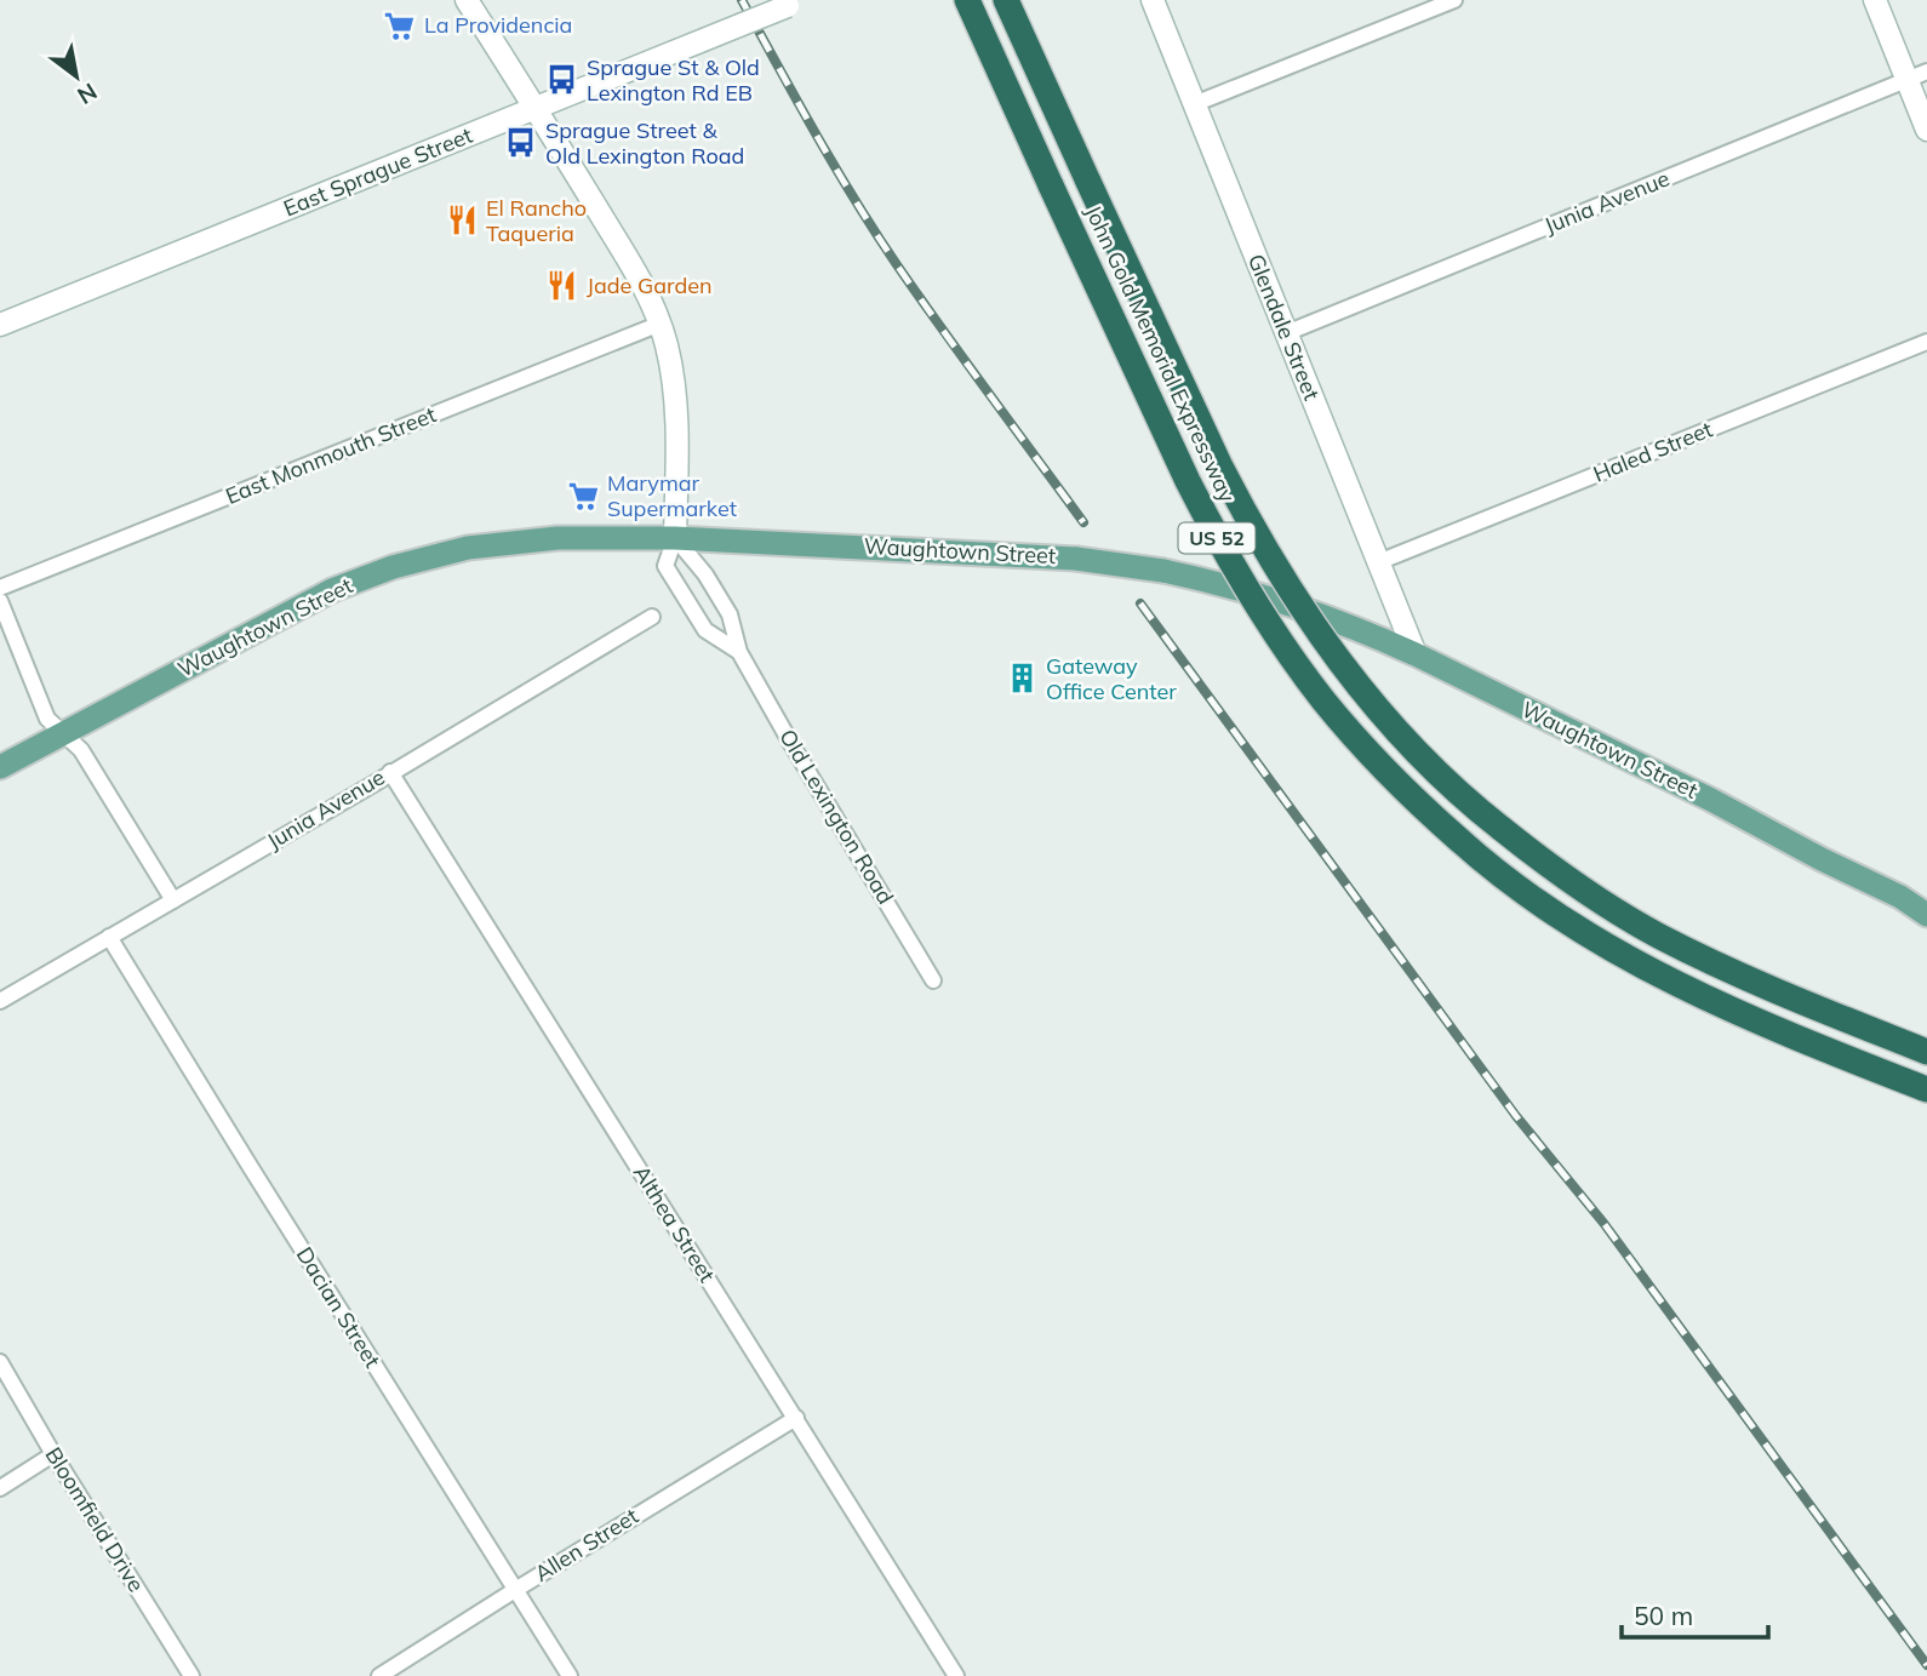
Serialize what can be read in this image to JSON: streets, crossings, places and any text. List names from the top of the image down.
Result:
{
  "streets": {
    "highway": ["John Gold Memorial Expressway", "US 52"],
    "main road": [
      "East Sprague Street",
      "Glendale Street",
      "Waughtown Street",
      "Old Lexington Road"
    ],
    "street": [
      "Junia Avenue",
      "Haled Street",
      "East Monmouth Street",
      "Althea Street",
      "Dacian Street",
      "Bloomfield Drive",
      "Allen Street"
    ]
  },
  "crossings": [
    ["East Sprague Street", "Old Lexington Road"],
    ["Junia Avenue", "Glendale Street"],
    ["Junia Avenue", "Althea Street"],
    ["Junia Avenue", "Dacian Street"],
    ["Glendale Street", "Haled Street"],
    ["Glendale Street", "Waughtown Street"],
    ["East Monmouth Street", "Old Lexington Road"],
    ["Waughtown Street", "Old Lexington Road"],
    ["Althea Street", "Allen Street"],
    ["Dacian Street", "Allen Street"]
  ],
  "places": {
    "supermarket": ["La Providencia", "Marymar Supermarket"],
    "bus stop": ["Sprague St & Old Lexington Rd EB", "Sprague Street & Old Lexington Road"],
    "restaurant": ["El Rancho Taqueria", "Jade Garden"],
    "building": ["Gateway Office Center"]
  },
  "scale_bar": "50 m",
  "north": "bottom right"
}
